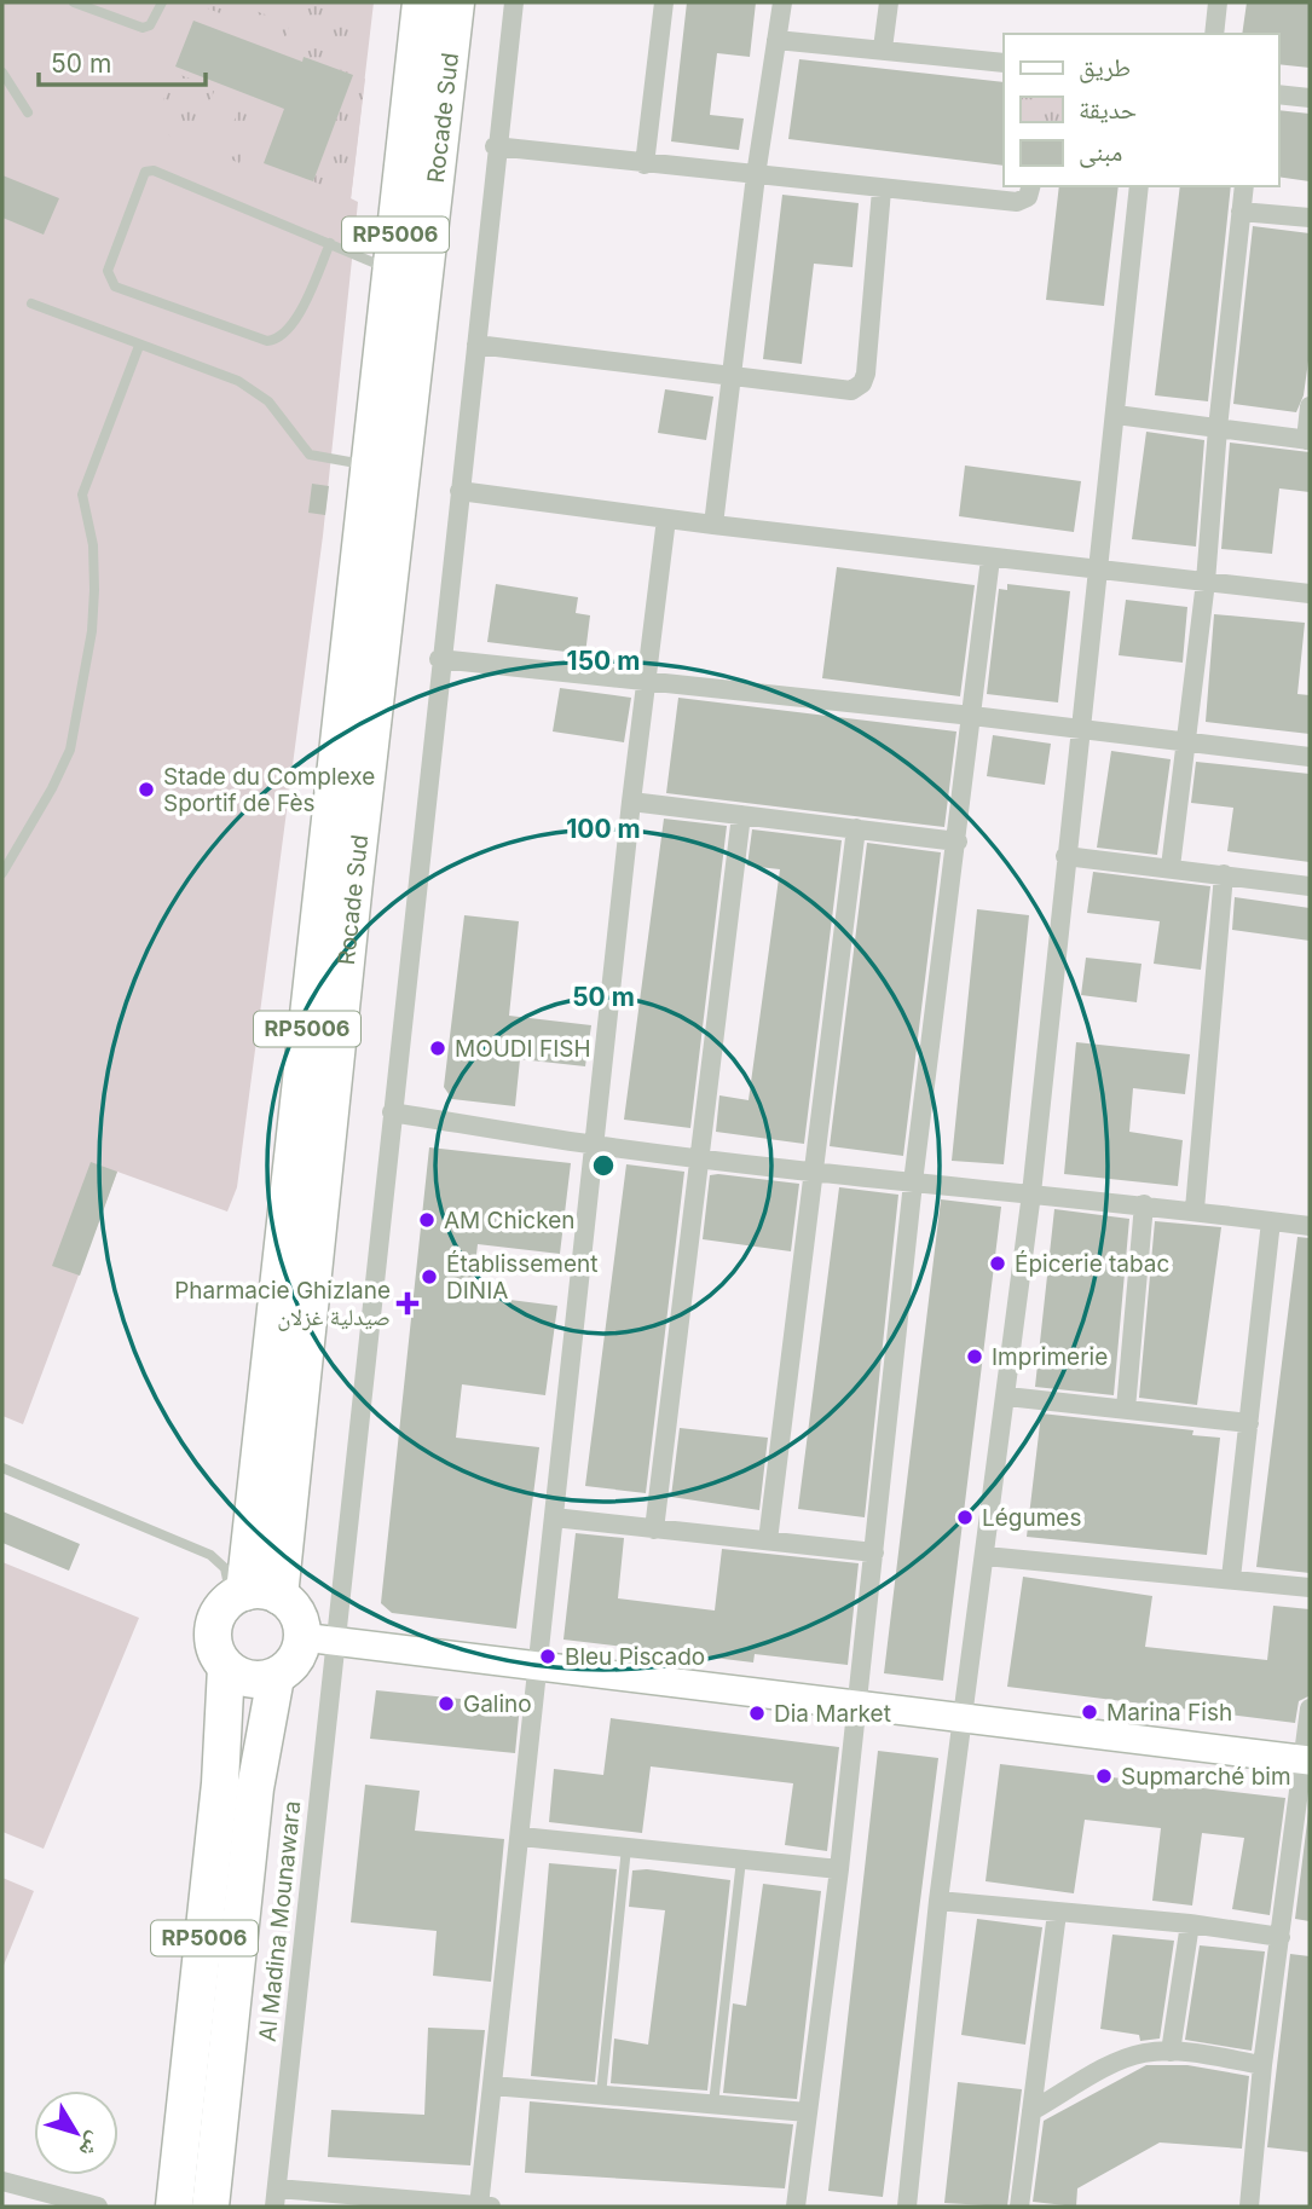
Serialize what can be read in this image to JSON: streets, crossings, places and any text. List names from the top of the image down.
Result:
{
  "streets": {
    "highway": ["Rocade Sud", "RP5006"],
    "street": ["Al Madina Mounawara"]
  },
  "crossings": [
    ["Rocade Sud", "RP5006"],
    ["Rocade Sud", "Al Madina Mounawara"],
    ["RP5006", "Al Madina Mounawara"]
  ],
  "places": {
    "other": [
      "Stade du Complexe Sportif de Fès",
      "MOUDI FISH",
      "AM Chicken",
      "Épicerie tabac",
      "Établissement DINIA",
      "Imprimerie",
      "Légumes",
      "Bleu Piscado",
      "Galino",
      "Marina Fish",
      "Dia Market",
      "Supmarché bim"
    ],
    "health": ["Pharmacie Ghizlane صيدلية غزلان"]
  },
  "legend": ["طريق", "حديقة", "مبنى"],
  "scale_bar": "50 m",
  "north": "bottom right",
  "rings": ["150 m", "100 m", "50 m"]
}
